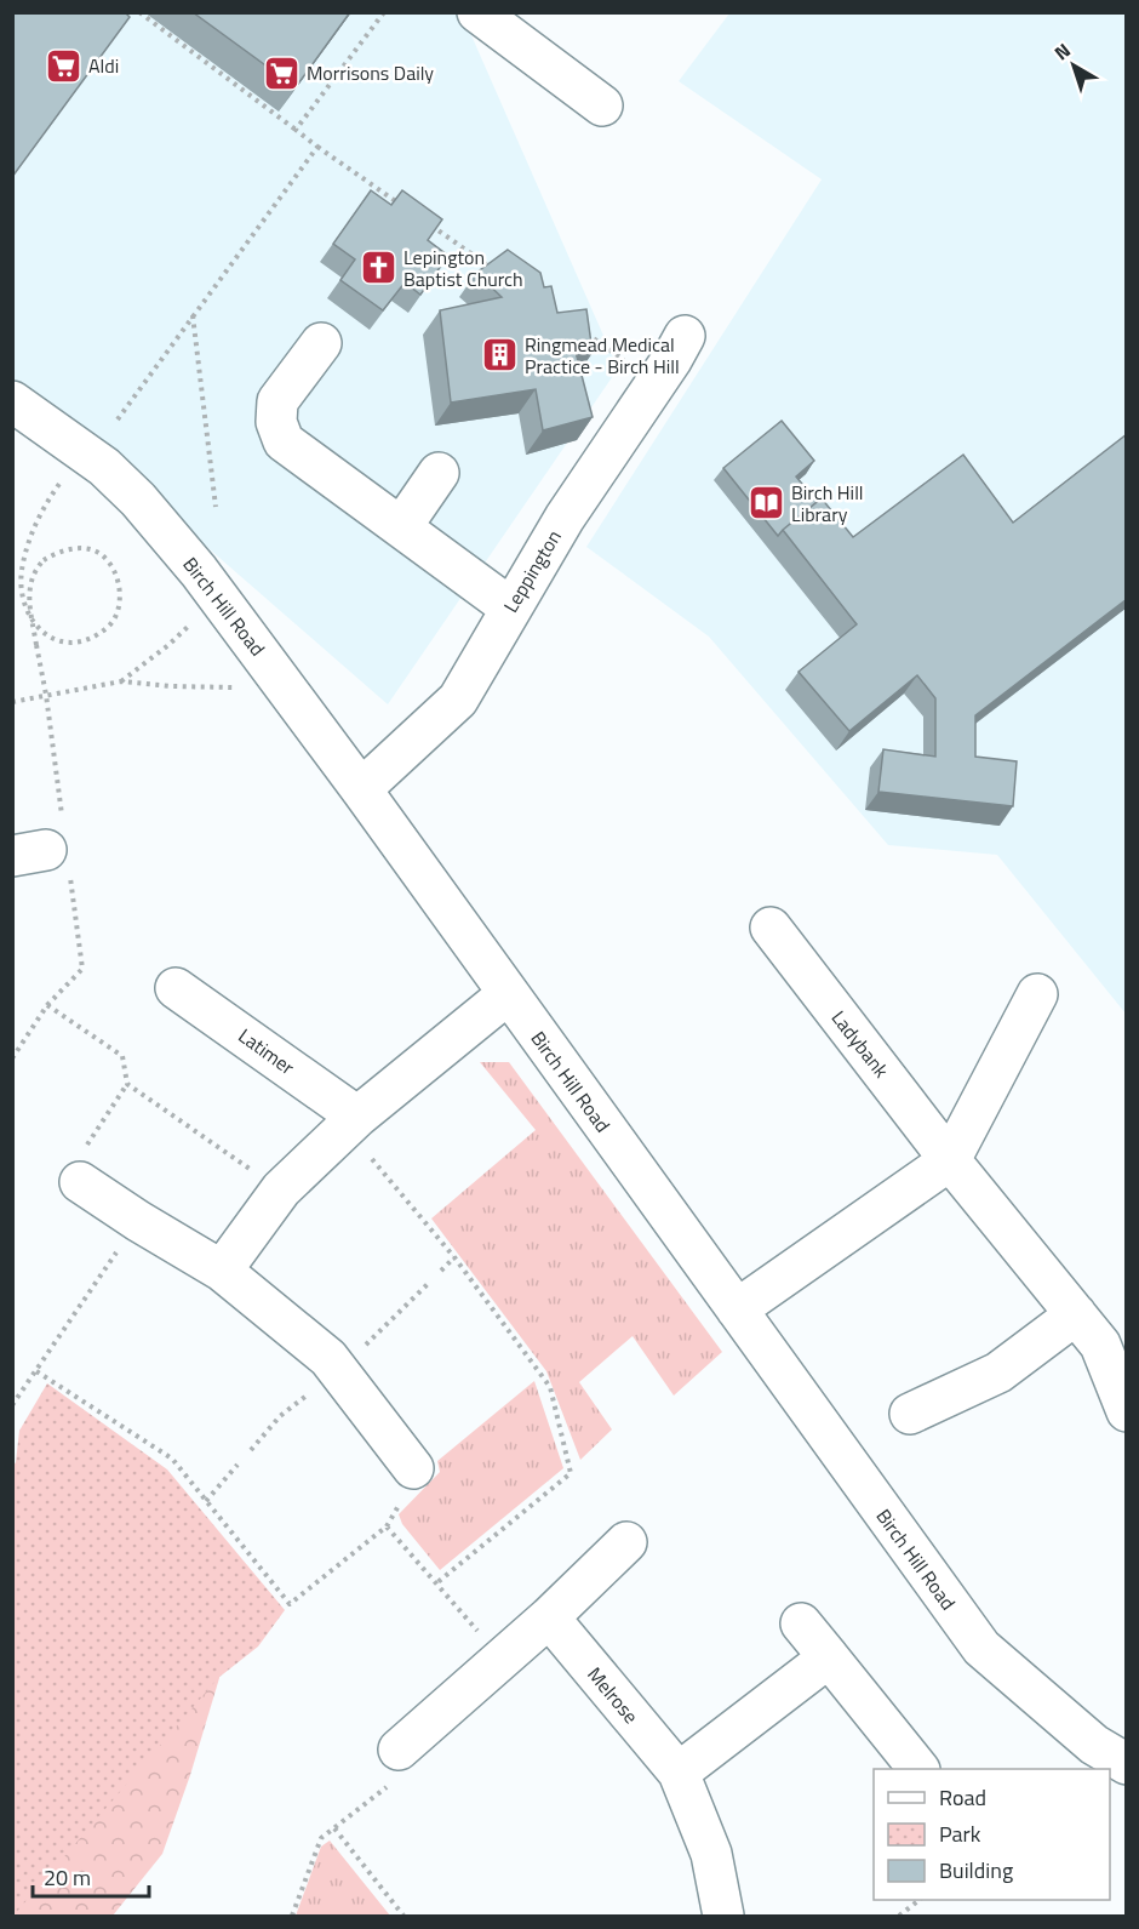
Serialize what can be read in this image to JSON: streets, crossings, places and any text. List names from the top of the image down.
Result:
{
  "streets": {
    "street": [
      "Leppington",
      "Birch Hill Road",
      "Ladybank",
      "Latimer",
      "Melrose"
    ]
  },
  "crossings": [
    ["Leppington", "Birch Hill Road"]
  ],
  "places": {
    "supermarket": ["Aldi", "Morrisons Daily"],
    "church": ["Lepington Baptist Church"],
    "building": ["Ringmead Medical Practice - Birch Hill"],
    "library": ["Birch Hill Library"]
  },
  "legend": ["Road", "Park", "Building"],
  "scale_bar": "20 m",
  "north": "top left"
}
